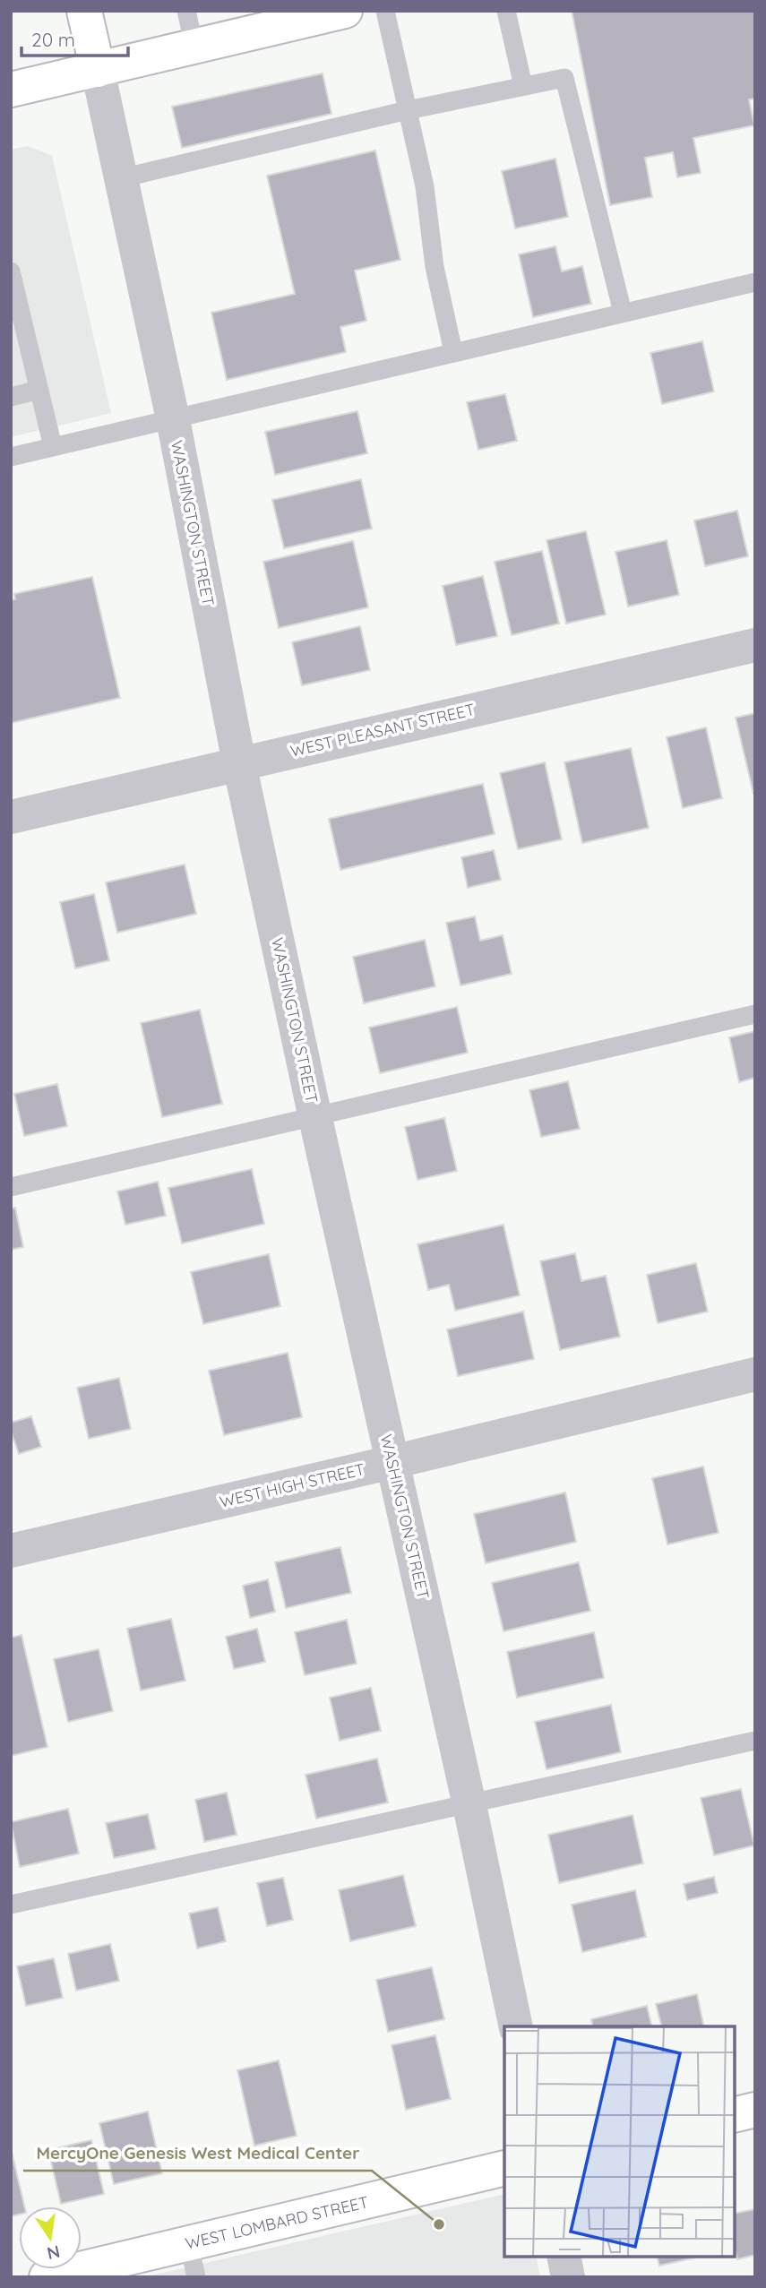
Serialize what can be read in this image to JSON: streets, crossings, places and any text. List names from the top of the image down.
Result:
{
  "streets": {
    "street": [
      "WASHINGTON STREET",
      "WEST PLEASANT STREET",
      "WEST HIGH STREET",
      "WEST LOMBARD STREET"
    ]
  },
  "crossings": [
    ["WASHINGTON STREET", "WEST PLEASANT STREET"],
    ["WASHINGTON STREET", "WEST HIGH STREET"]
  ],
  "places": ["MercyOne Genesis West Medical Center"],
  "scale_bar": "20 m",
  "north": "bottom"
}
